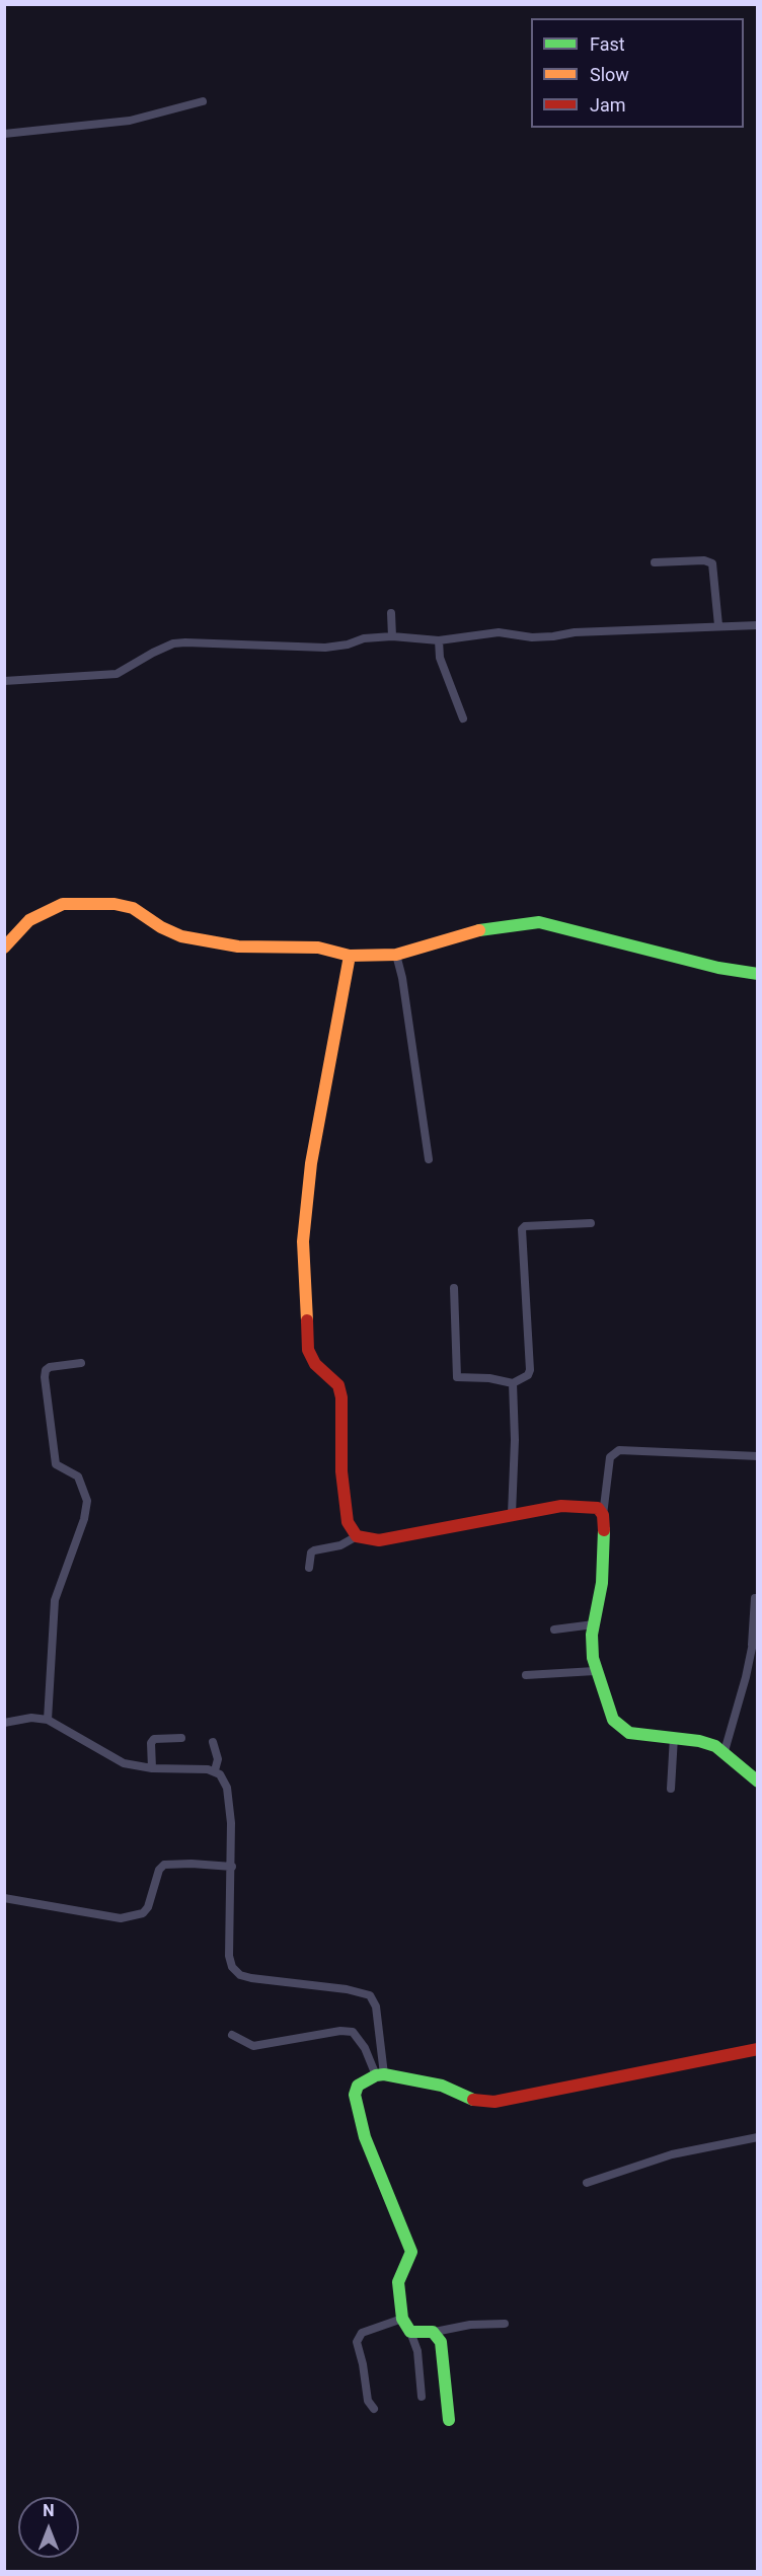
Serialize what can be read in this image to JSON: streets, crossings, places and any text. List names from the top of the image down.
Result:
{
  "legend": ["Fast", "Slow", "Jam"],
  "north": "top"
}
